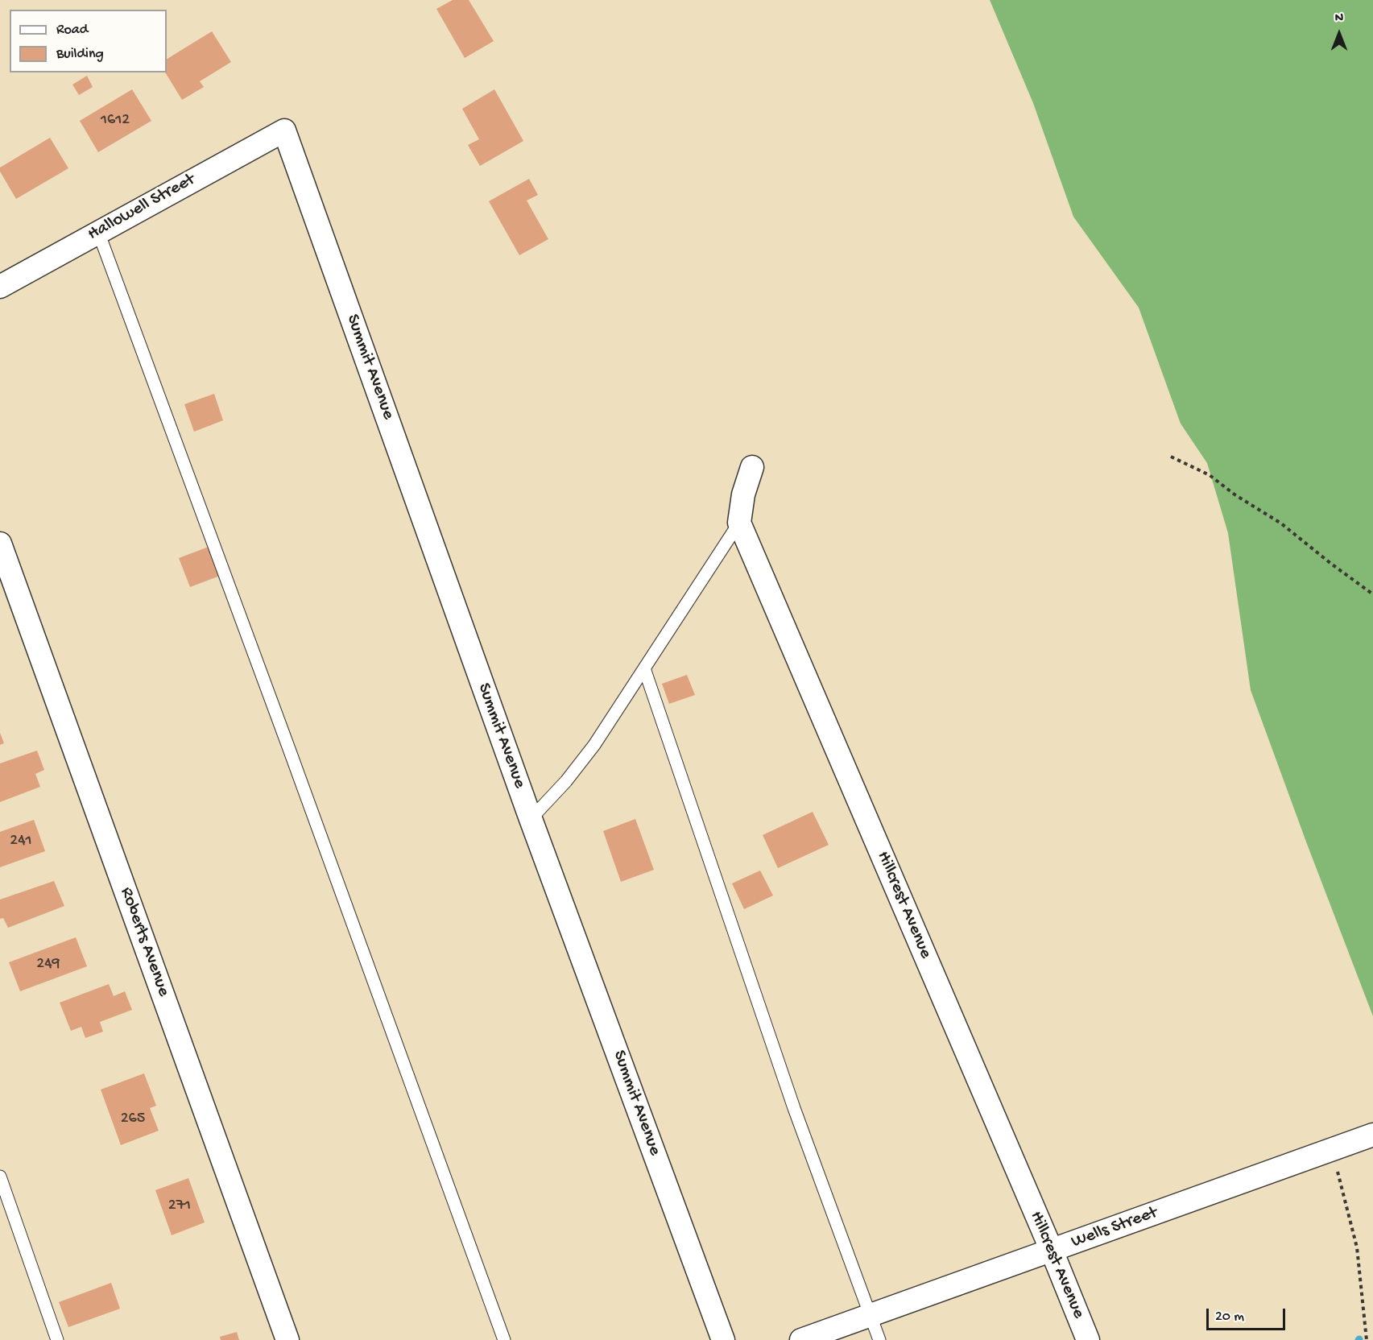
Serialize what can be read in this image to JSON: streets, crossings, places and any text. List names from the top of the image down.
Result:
{
  "streets": {
    "street": [
      "Hallowell Street",
      "Summit Avenue",
      "Hillcrest Avenue",
      "Roberts Avenue",
      "Wells Street"
    ]
  },
  "crossings": [
    ["Hallowell Street", "Summit Avenue"],
    ["Hillcrest Avenue", "Wells Street"]
  ],
  "house_numbers": [
    "1612",
    "241",
    "249",
    "265",
    "271"
  ],
  "legend": ["Road", "Building"],
  "scale_bar": "20 m",
  "north": "top"
}
